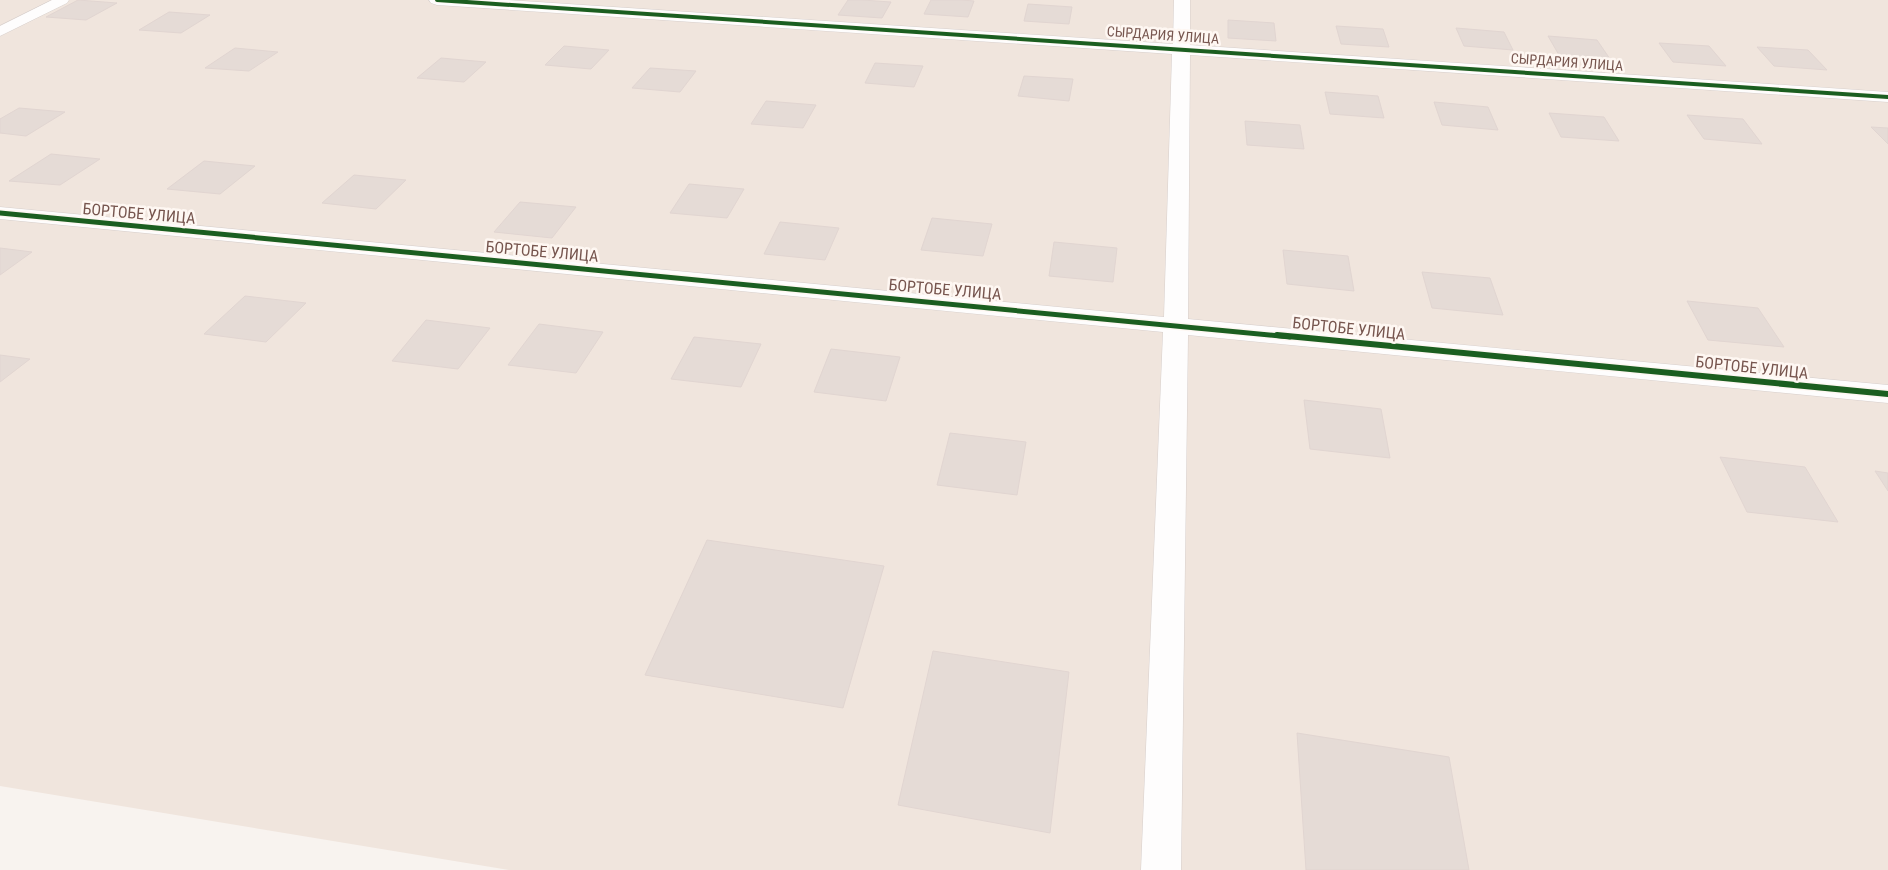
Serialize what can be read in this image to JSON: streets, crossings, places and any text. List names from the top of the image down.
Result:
{
  "streets": {
    "street": ["СЫРДАРИЯ УЛИЦА", "БОРТОБЕ УЛИЦА"]
  }
}
